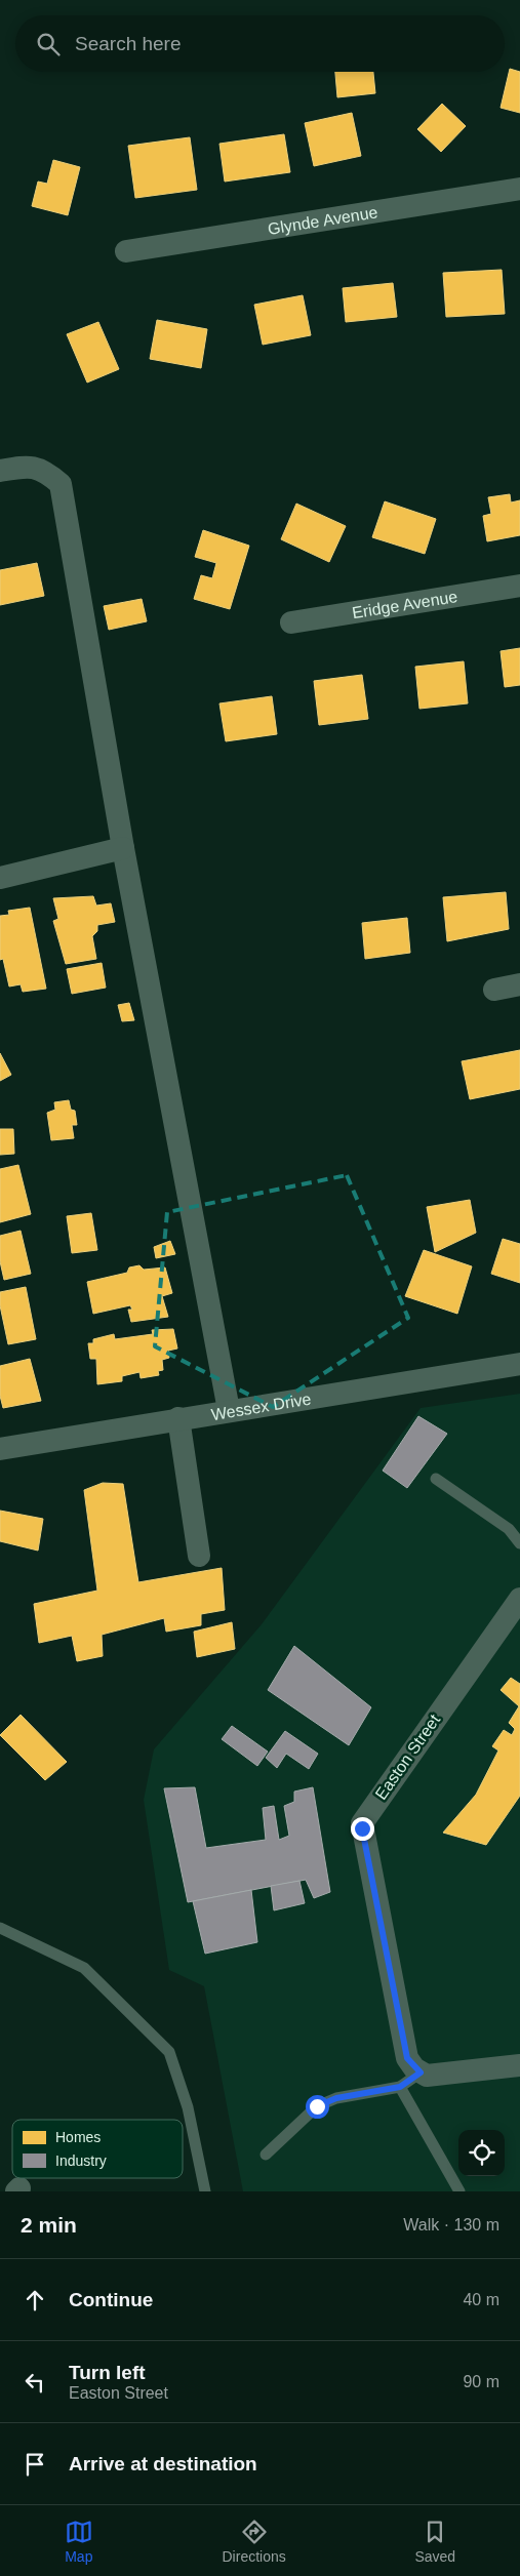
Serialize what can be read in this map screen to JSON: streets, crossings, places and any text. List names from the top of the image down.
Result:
{
  "streets": {
    "street": [
      "Glynde Avenue",
      "Eridge Avenue",
      "Wessex Drive",
      "Easton Street"
    ]
  },
  "legend": ["Homes", "Industry"],
  "page": {
    "search": "Search here",
    "heading": ["2 min", "Walk · 130 m"],
    "list": [
      ["Continue", "40 m"],
      ["Turn left", "Easton Street", "90 m"],
      "Arrive at destination"
    ],
    "nav": ["Map", "Directions", "Saved"]
  }
}
